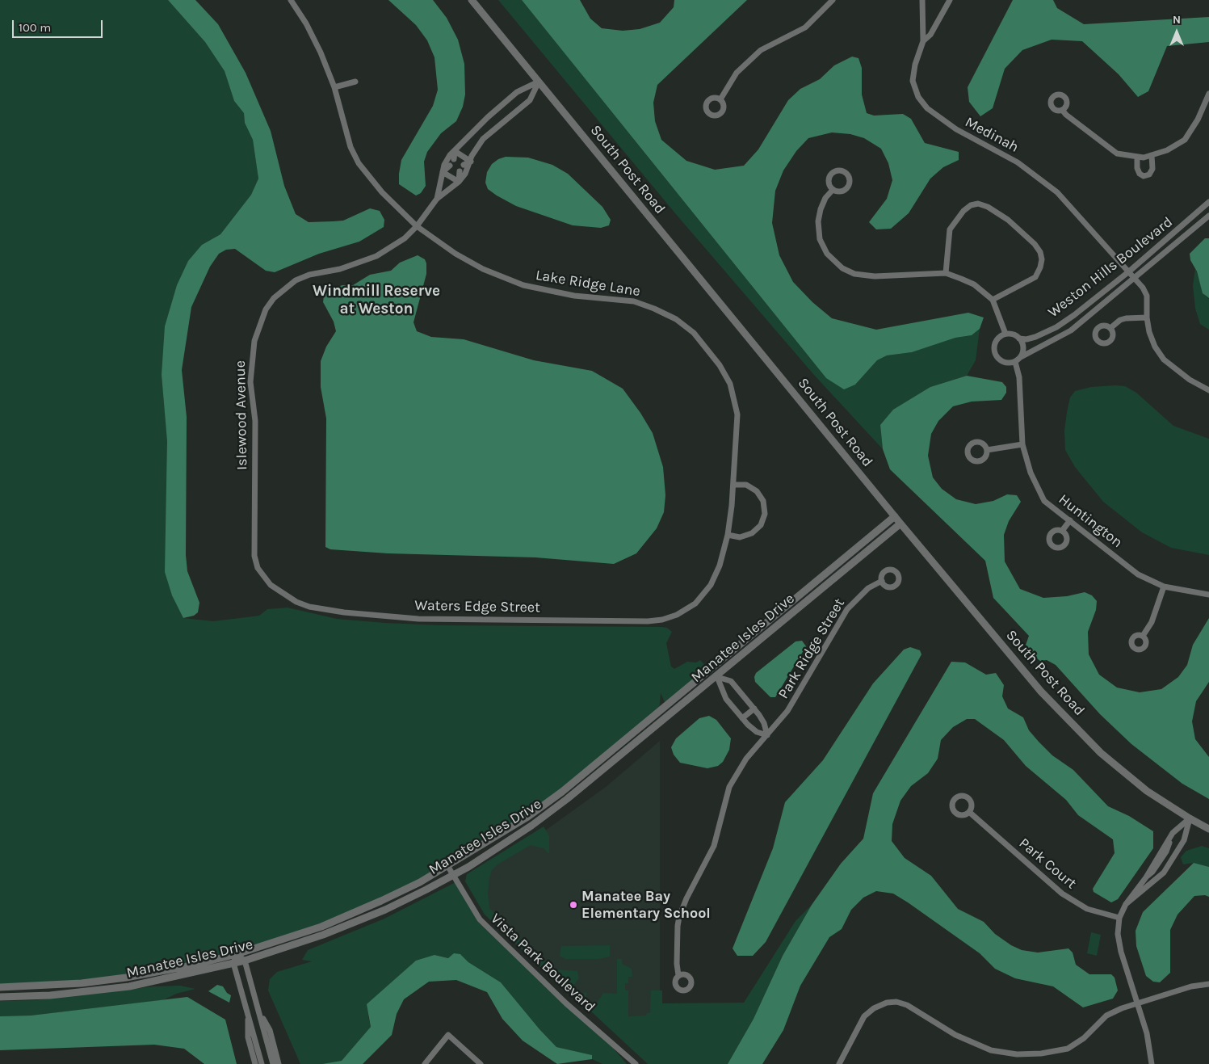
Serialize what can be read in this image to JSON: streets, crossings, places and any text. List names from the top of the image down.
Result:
{
  "streets": {
    "street": [
      "Medinah",
      "South Post Road",
      "Weston Hills Boulevard",
      "Lake Ridge Lane",
      "Islewood Avenue",
      "Huntington",
      "Waters Edge Street",
      "Manatee Isles Drive",
      "Park Ridge Street",
      "Park Court",
      "Vista Park Boulevard"
    ]
  },
  "crossings": [
    ["Medinah", "Weston Hills Boulevard"],
    ["South Post Road", "Manatee Isles Drive"],
    ["Weston Hills Boulevard", "Huntington"],
    ["Lake Ridge Lane", "Islewood Avenue"],
    ["Lake Ridge Lane", "Waters Edge Street"],
    ["Islewood Avenue", "Waters Edge Street"],
    ["Manatee Isles Drive", "Vista Park Boulevard"]
  ],
  "districts": ["Windmill Reserve at Weston"],
  "places": ["Manatee Bay Elementary School"],
  "scale_bar": "100 m",
  "north": "top"
}
